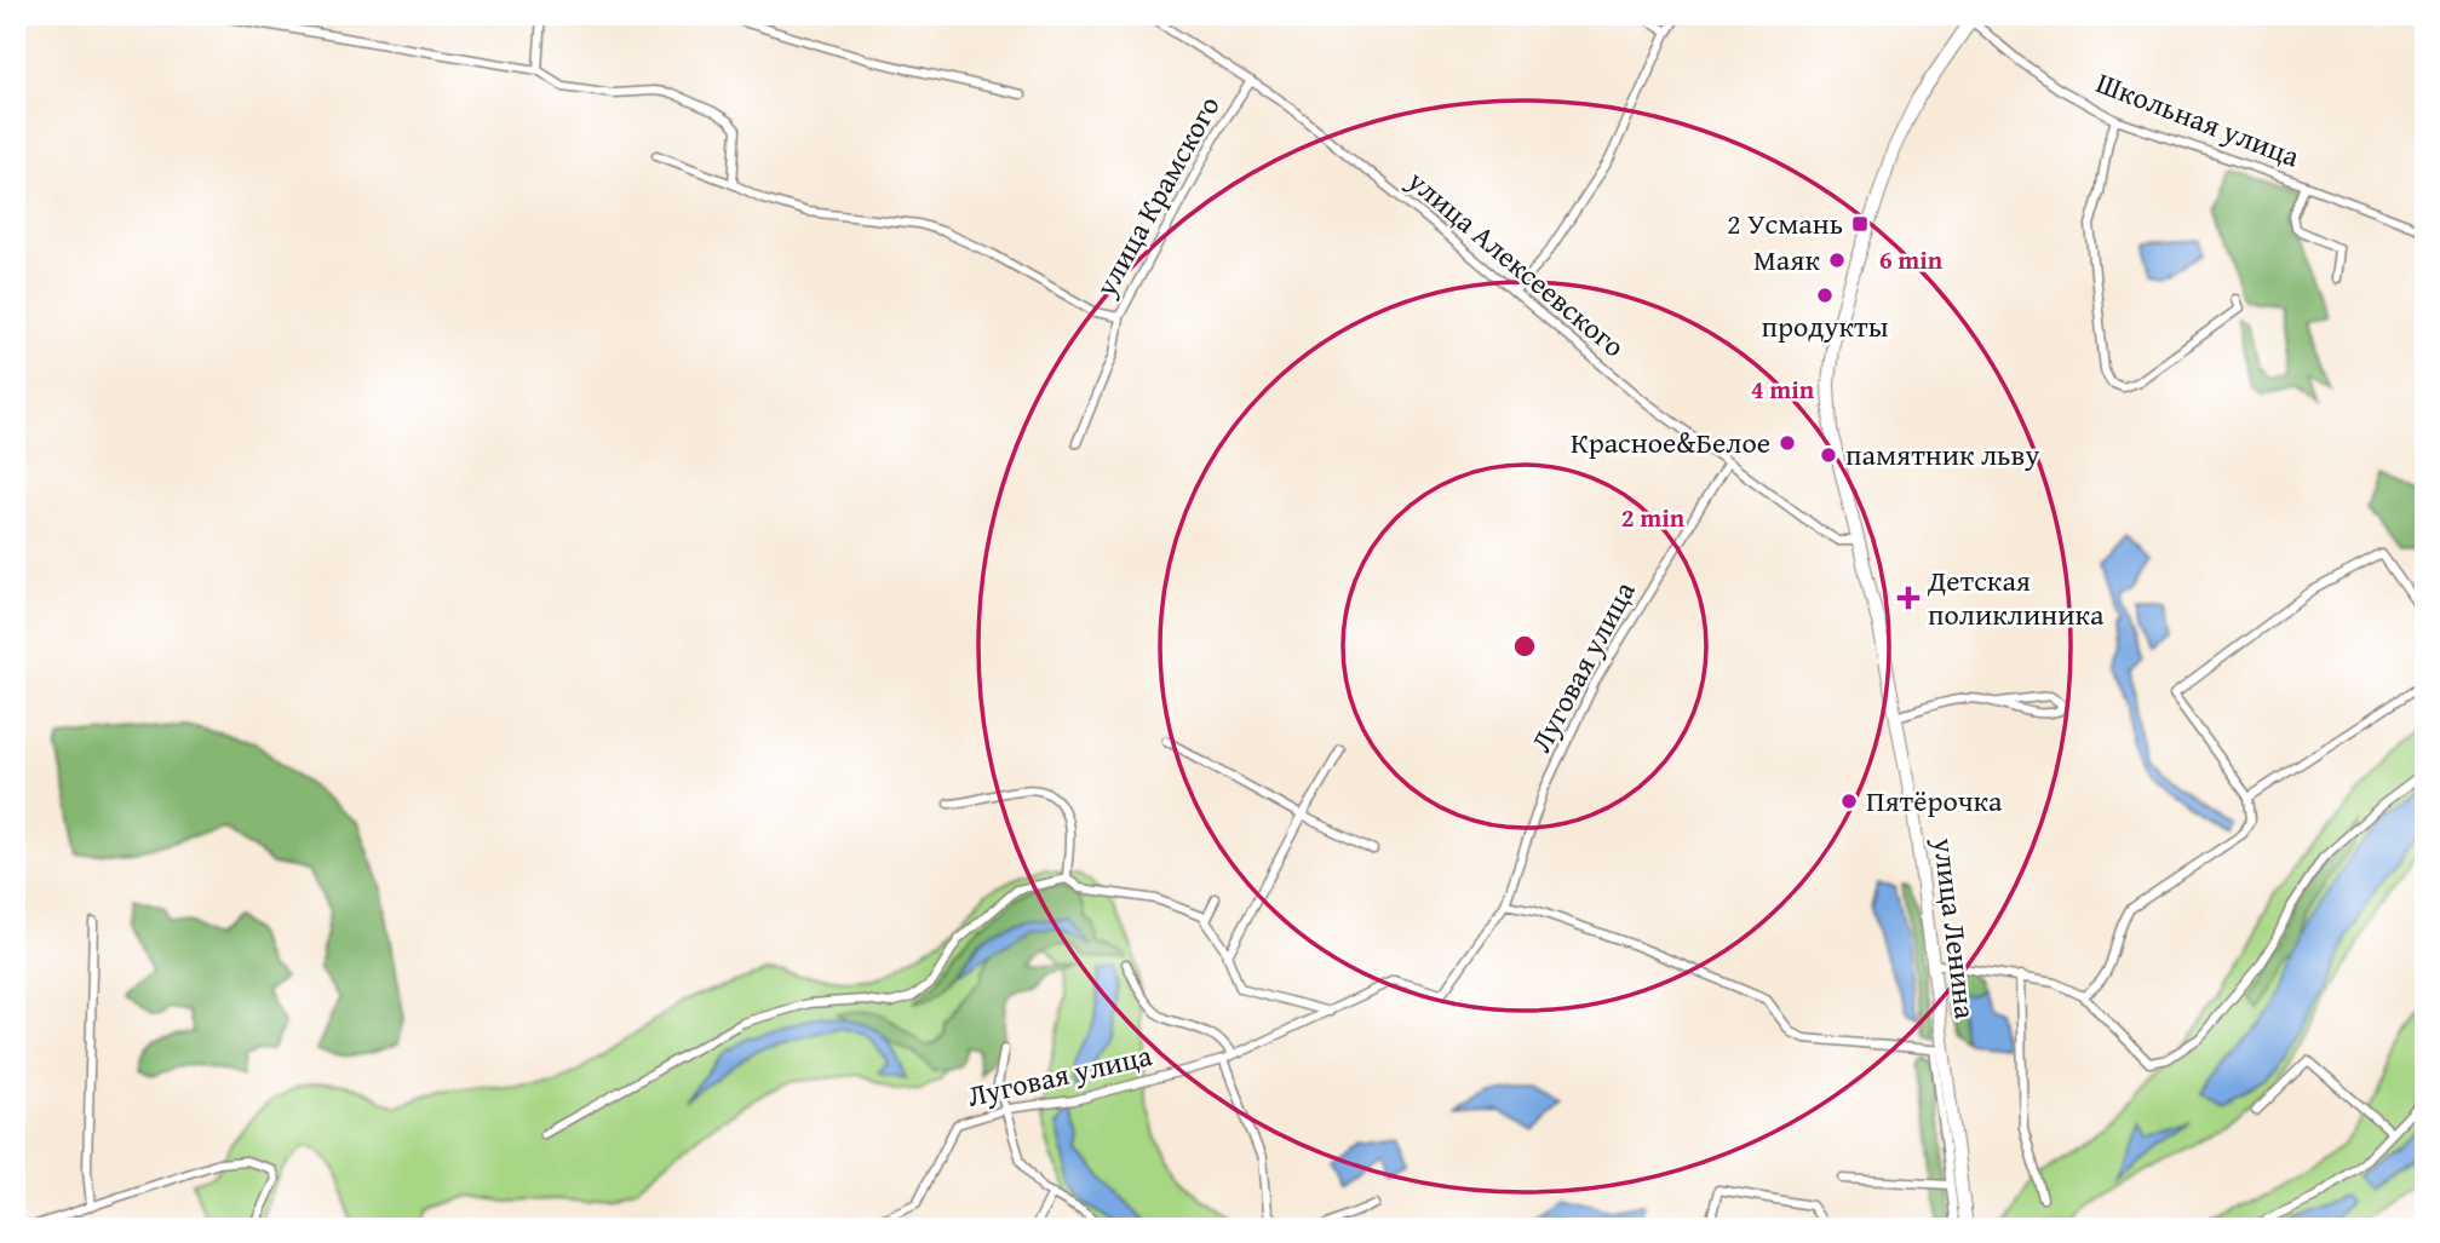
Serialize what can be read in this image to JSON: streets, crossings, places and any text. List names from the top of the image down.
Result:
{
  "streets": {
    "main road": ["улица Ленина"],
    "street": [
      "Школьная улица",
      "улица Крамского",
      "улица Алексеевского",
      "Луговая улица"
    ]
  },
  "crossings": [
    ["Школьная улица", "улица Ленина"],
    ["улица Крамского", "улица Алексеевского"],
    ["улица Алексеевского", "Луговая улица"],
    ["улица Алексеевского", "улица Ленина"]
  ],
  "places": {
    "transit": ["2 Усмань"],
    "other": [
      "Маяк",
      "продукты",
      "Красное&Белое",
      "памятник льву",
      "Пятёрочка"
    ],
    "health": ["Детская поликлиника"]
  },
  "rings": ["6 min", "4 min", "2 min"]
}
